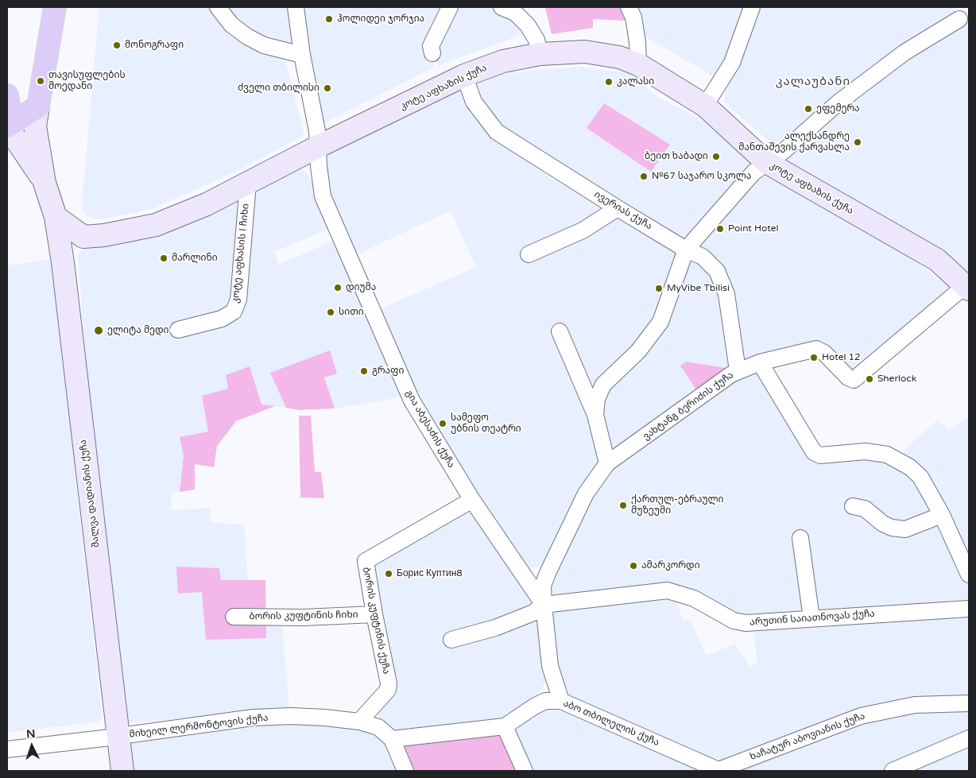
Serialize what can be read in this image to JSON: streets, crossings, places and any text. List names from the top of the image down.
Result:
{
  "streets": {
    "street": [
      "კოტე აფხაზის ქუჩა",
      "ივერიას ქუჩა",
      "კოტე აფხასის I ჩიხი",
      "ვახტანგ ბერიძის ქუჩა",
      "გია აბესაძის ქუჩა",
      "შალვა დადიანის ქუჩა",
      "ბორის კუფტინის ჩიხი",
      "არუთინ საიათნოვას ქუჩა",
      "ბორის კუფტინის ქუჩა",
      "აბო თბილელის ქუჩა",
      "მიხეილ ლერმონტოვის ქუჩა",
      "ხაჩატურ აბოვიანის ქუჩა"
    ]
  },
  "crossings": [
    ["კოტე აფხაზის ქუჩა", "ივერიას ქუჩა"],
    ["კოტე აფხაზის ქუჩა", "კოტე აფხასის I ჩიხი"],
    ["კოტე აფხაზის ქუჩა", "ვახტანგ ბერიძის ქუჩა"],
    ["კოტე აფხაზის ქუჩა", "გია აბესაძის ქუჩა"],
    ["კოტე აფხაზის ქუჩა", "შალვა დადიანის ქუჩა"],
    ["ივერიას ქუჩა", "ვახტანგ ბერიძის ქუჩა"],
    ["ვახტანგ ბერიძის ქუჩა", "გია აბესაძის ქუჩა"],
    ["ვახტანგ ბერიძის ქუჩა", "არუთინ საიათნოვას ქუჩა"],
    ["გია აბესაძის ქუჩა", "არუთინ საიათნოვას ქუჩა"],
    ["გია აბესაძის ქუჩა", "ბორის კუფტინის ქუჩა"],
    ["გია აბესაძის ქუჩა", "აბო თბილელის ქუჩა"],
    ["შალვა დადიანის ქუჩა", "მიხეილ ლერმონტოვის ქუჩა"],
    ["ბორის კუფტინის ჩიხი", "ბორის კუფტინის ქუჩა"],
    ["ბორის კუფტინის ქუჩა", "მიხეილ ლერმონტოვის ქუჩა"],
    ["აბო თბილელის ქუჩა", "ხაჩატურ აბოვიანის ქუჩა"]
  ],
  "districts": ["კალაუბანი"],
  "places": [
    "ჰოლიდეი ჯორჯია",
    "მონოგრაფი",
    "თავისუფლების მოედანი",
    "კალასი",
    "ძველი თბილისი",
    "ეფემერა",
    "ალექსანდრე მანთაშევის ქარვასლა",
    "ბეით ხაბადი",
    "№67 საჯარო სკოლა",
    "Point Hotel",
    "მარლინი",
    "დიუმა",
    "MyVibe Tbilisi",
    "სითი",
    "ელიტა მედი",
    "Hotel 12",
    "გრაფი",
    "Sherlock",
    "სამეფო უბნის თეატრი",
    "ქართულ-ებრაული მუზეუმი",
    "ამარკორდი",
    "Борис Куптин8"
  ],
  "north": "top"
}
